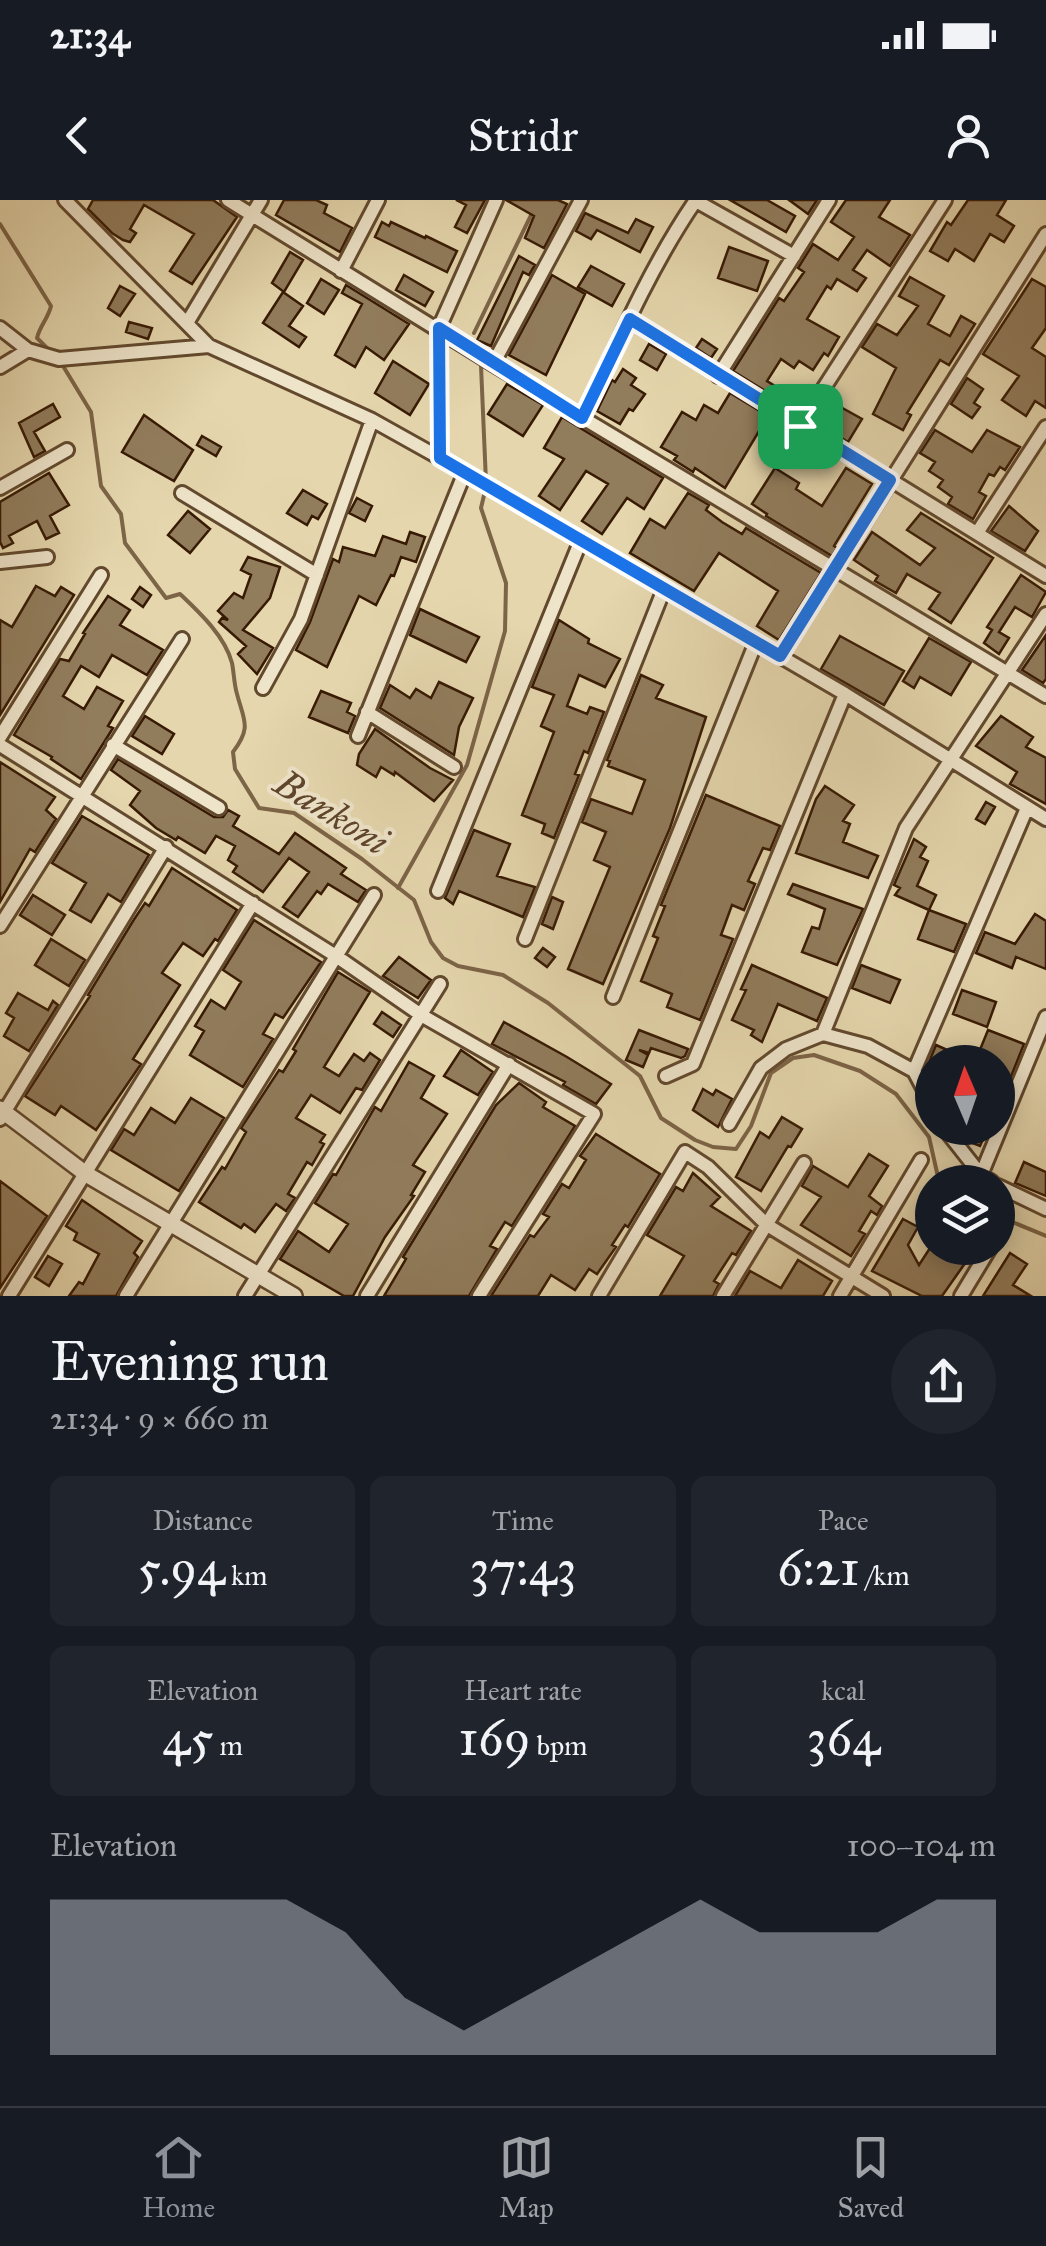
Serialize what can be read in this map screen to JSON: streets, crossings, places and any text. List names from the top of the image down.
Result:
{
  "water": ["Bankoni"],
  "north": "top",
  "page": {
    "status": "21:34",
    "header": "Stridr",
    "heading": ["Evening run", "21:34 · 9 × 660 m"],
    "stats": [
      ["Distance", "5.94 km"],
      ["Time", "37:43"],
      ["Pace", "6:21 /km"],
      ["Elevation", "45 m"],
      ["Heart rate", "169 bpm"],
      ["kcal", "364"]
    ],
    "chart": ["Elevation", "100–104 m"],
    "tabs": ["Home", "Map", "Saved"]
  }
}
